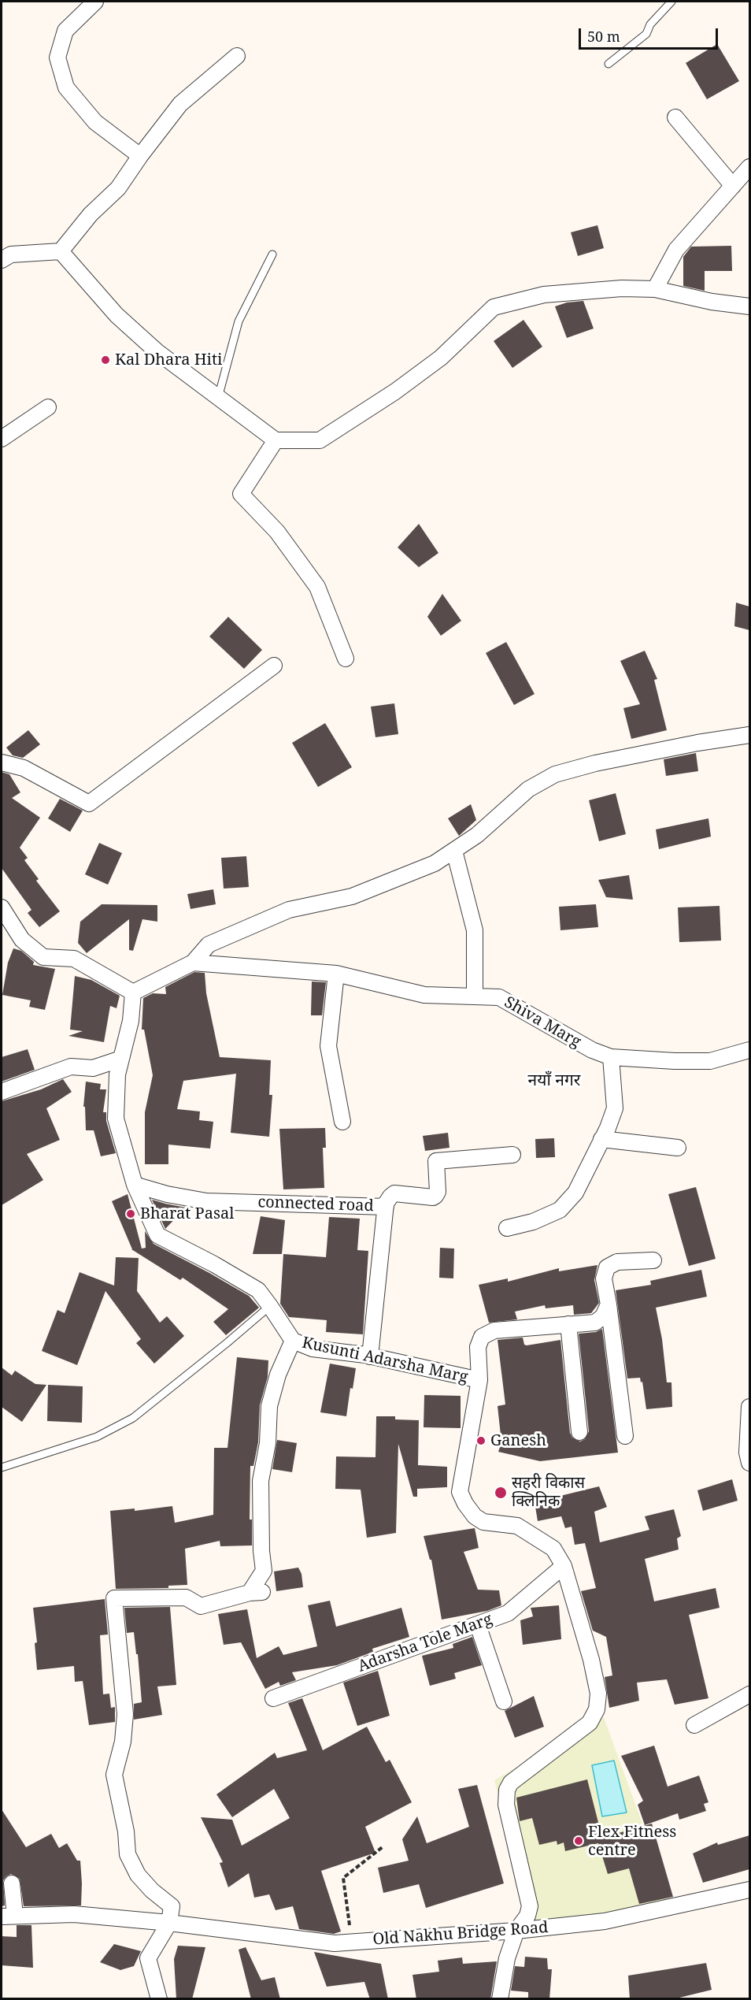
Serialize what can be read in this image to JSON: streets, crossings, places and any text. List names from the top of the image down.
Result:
{
  "streets": {
    "street": [
      "Shiva Marg",
      "connected road",
      "Kusunti Adarsha Marg",
      "Adarsha Tole Marg",
      "Old Nakhu Bridge Road"
    ]
  },
  "crossings": [
    ["connected road", "Kusunti Adarsha Marg"]
  ],
  "districts": ["नयाँ नगर"],
  "places": [
    "Kal Dhara Hiti",
    "Bharat Pasal",
    "Ganesh",
    "सहरी विकास क्लिनिक",
    "Flex Fitness centre"
  ],
  "scale_bar": "50 m"
}
